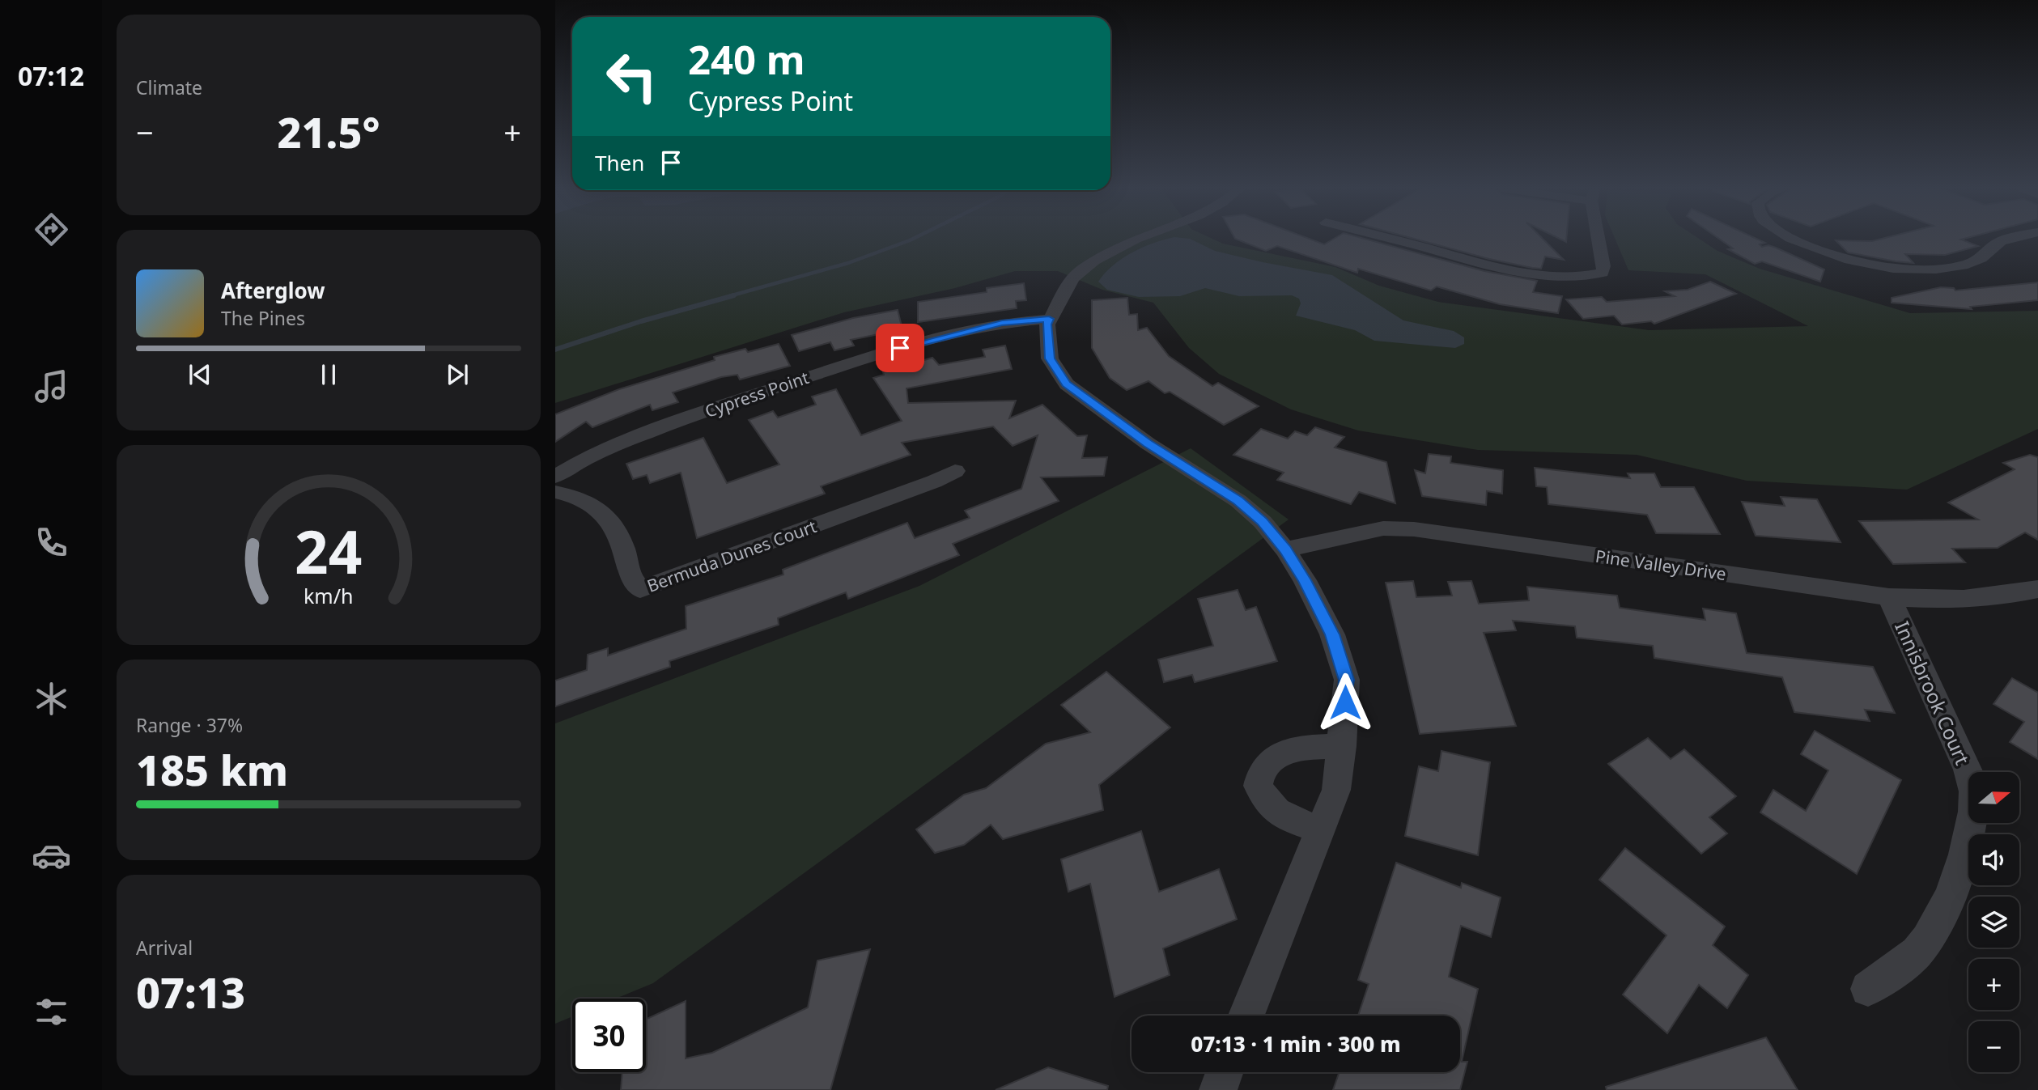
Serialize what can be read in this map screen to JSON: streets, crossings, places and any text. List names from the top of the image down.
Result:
{
  "streets": {
    "street": [
      "Cypress Point",
      "Bermuda Dunes Court",
      "Pine Valley Drive",
      "Innisbrook Court"
    ]
  },
  "crossings": [
    ["Pine Valley Drive", "Innisbrook Court"]
  ],
  "north": "right",
  "page": {
    "tabs": "07:12",
    "tile": [
      "Climate",
      ["Range · 37%", "185 km"],
      ["Arrival", "07:13"]
    ],
    "turn": ["240 m", "Cypress Point"],
    "heat": ["−", "21.5°", "+"],
    "then": "Then",
    "song": ["Afterglow", "The Pines"],
    "map_buttons": ["+", "−"],
    "limit": "30",
    "trip": "07:13 · 1 min · 300 m",
    "gauge": ["24", "km/h"]
  }
}
